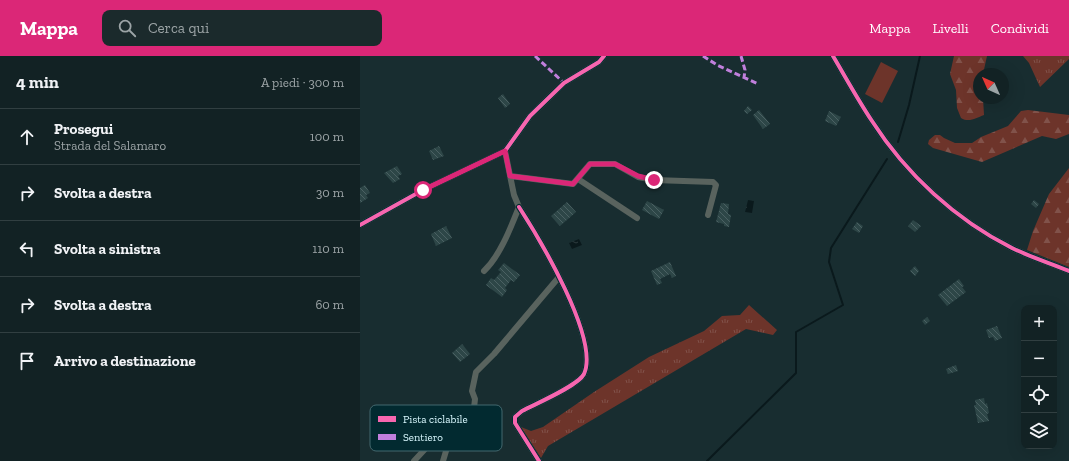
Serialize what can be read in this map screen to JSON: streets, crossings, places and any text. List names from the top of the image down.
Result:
{
  "legend": ["Pista ciclabile", "Sentiero"],
  "north": "top left",
  "page": {
    "header": "Mappa",
    "search": "Cerca qui",
    "nav": ["Mappa", "Livelli", "Condividi"],
    "heading": ["4 min", "A piedi · 300 m"],
    "list": [
      ["Prosegui", "Strada del Salamaro", "100 m"],
      ["Svolta a destra", "30 m"],
      ["Svolta a sinistra", "110 m"],
      ["Svolta a destra", "60 m"],
      "Arrivo a destinazione"
    ],
    "map_buttons": ["+", "−"]
  }
}
